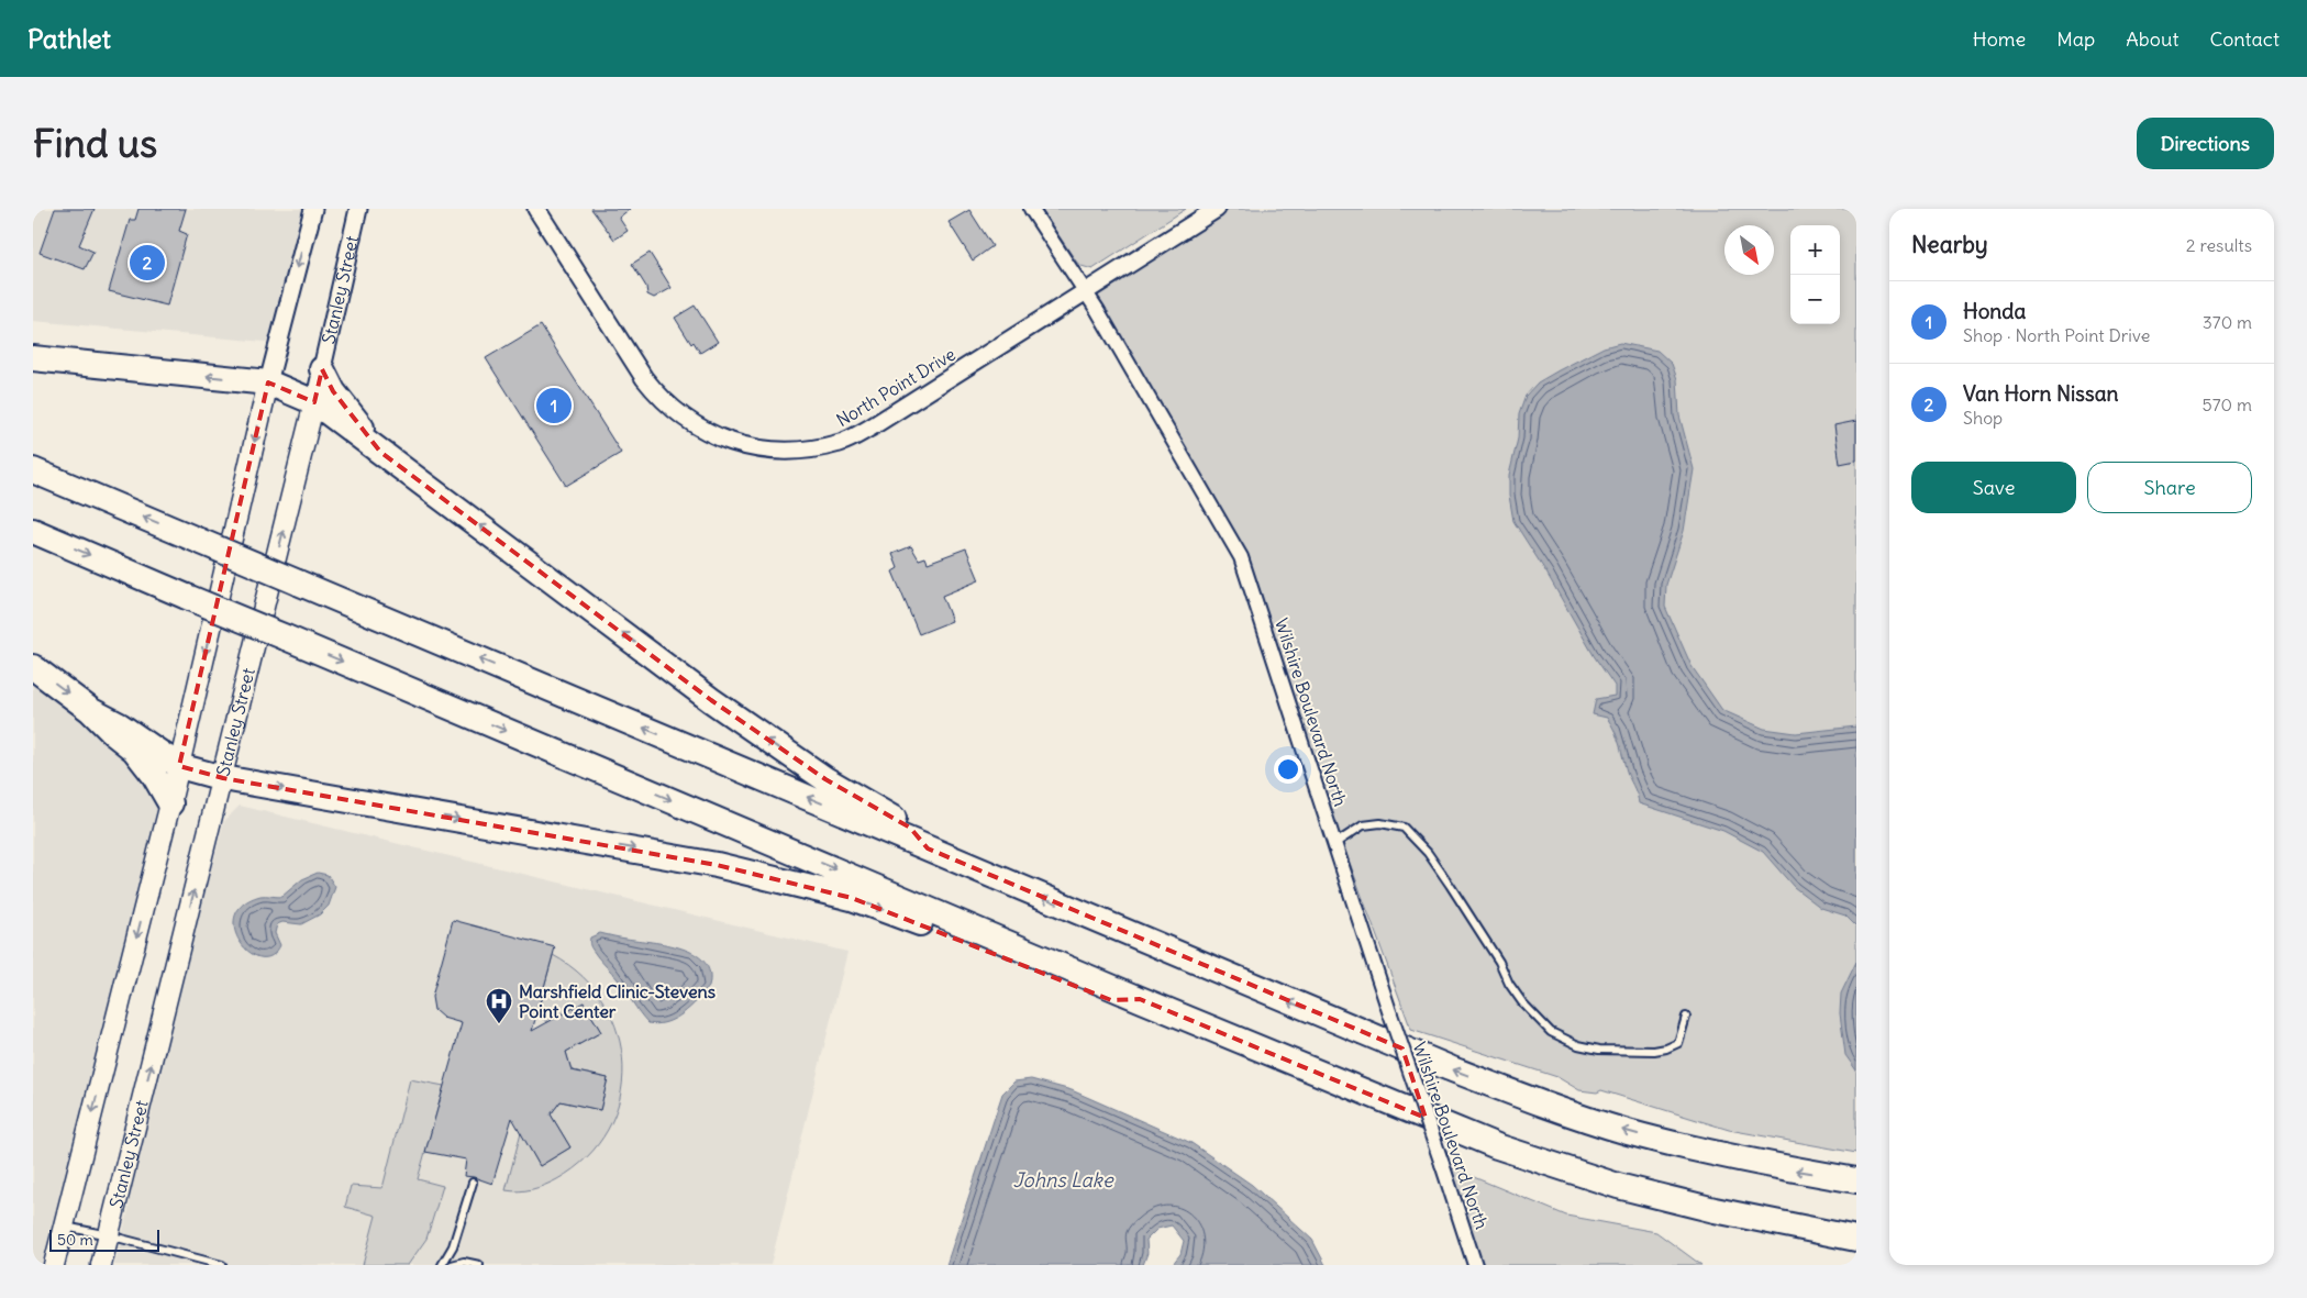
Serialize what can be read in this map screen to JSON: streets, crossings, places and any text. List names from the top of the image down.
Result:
{
  "streets": {
    "main road": ["Stanley Street"],
    "street": ["North Point Drive", "Wilshire Boulevard North"]
  },
  "crossings": [
    ["North Point Drive", "Wilshire Boulevard North"]
  ],
  "one_way": ["Stanley Street"],
  "water": ["Johns Lake"],
  "places": {
    "hospital": ["Marshfield Clinic-Stevens Point Center"]
  },
  "scale_bar": "50 m",
  "north": "bottom right",
  "page": {
    "header": "Pathlet",
    "nav": [
      "Home",
      "Map",
      "About",
      "Contact"
    ],
    "buttons": [
      "Directions",
      ["Save", "Share"]
    ],
    "title": "Find us",
    "heading": ["Nearby", "2 results"],
    "map_buttons": ["+", "−"],
    "pins": ["2", "1"],
    "list": [
      {
        "mark": "1",
        "name": "Honda",
        "note": "Shop · North Point Drive",
        "value": "370 m"
      },
      {
        "mark": "2",
        "name": "Van Horn Nissan",
        "note": "Shop",
        "value": "570 m"
      }
    ],
    "scale": "50 m"
  }
}
